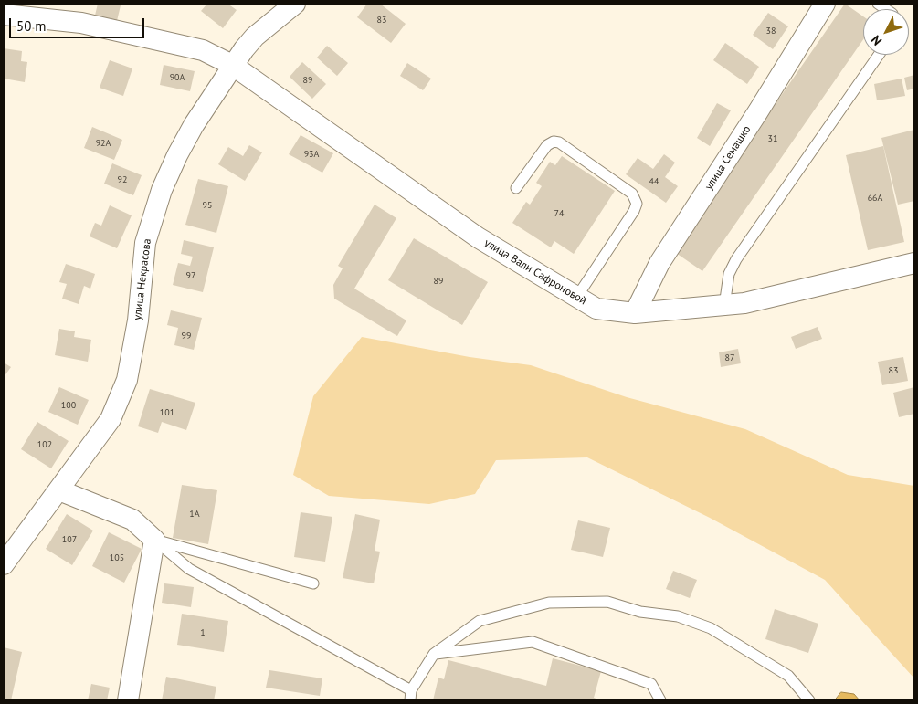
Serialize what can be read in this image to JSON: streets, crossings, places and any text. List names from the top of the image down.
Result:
{
  "streets": {
    "street": ["улица Семашко", "улица Вали Сафроновой", "улица Некрасова"]
  },
  "crossings": [
    ["улица Семашко", "улица Вали Сафроновой"],
    ["улица Вали Сафроновой", "улица Некрасова"]
  ],
  "house_numbers": [
    "83",
    "38",
    "90А",
    "89",
    "31",
    "92А",
    "93А",
    "92",
    "44",
    "66А",
    "95",
    "74",
    "97",
    "89",
    "99",
    "87",
    "83",
    "100",
    "101",
    "102",
    "1А",
    "107",
    "105",
    "1"
  ],
  "scale_bar": "50 m",
  "north": "bottom left"
}
